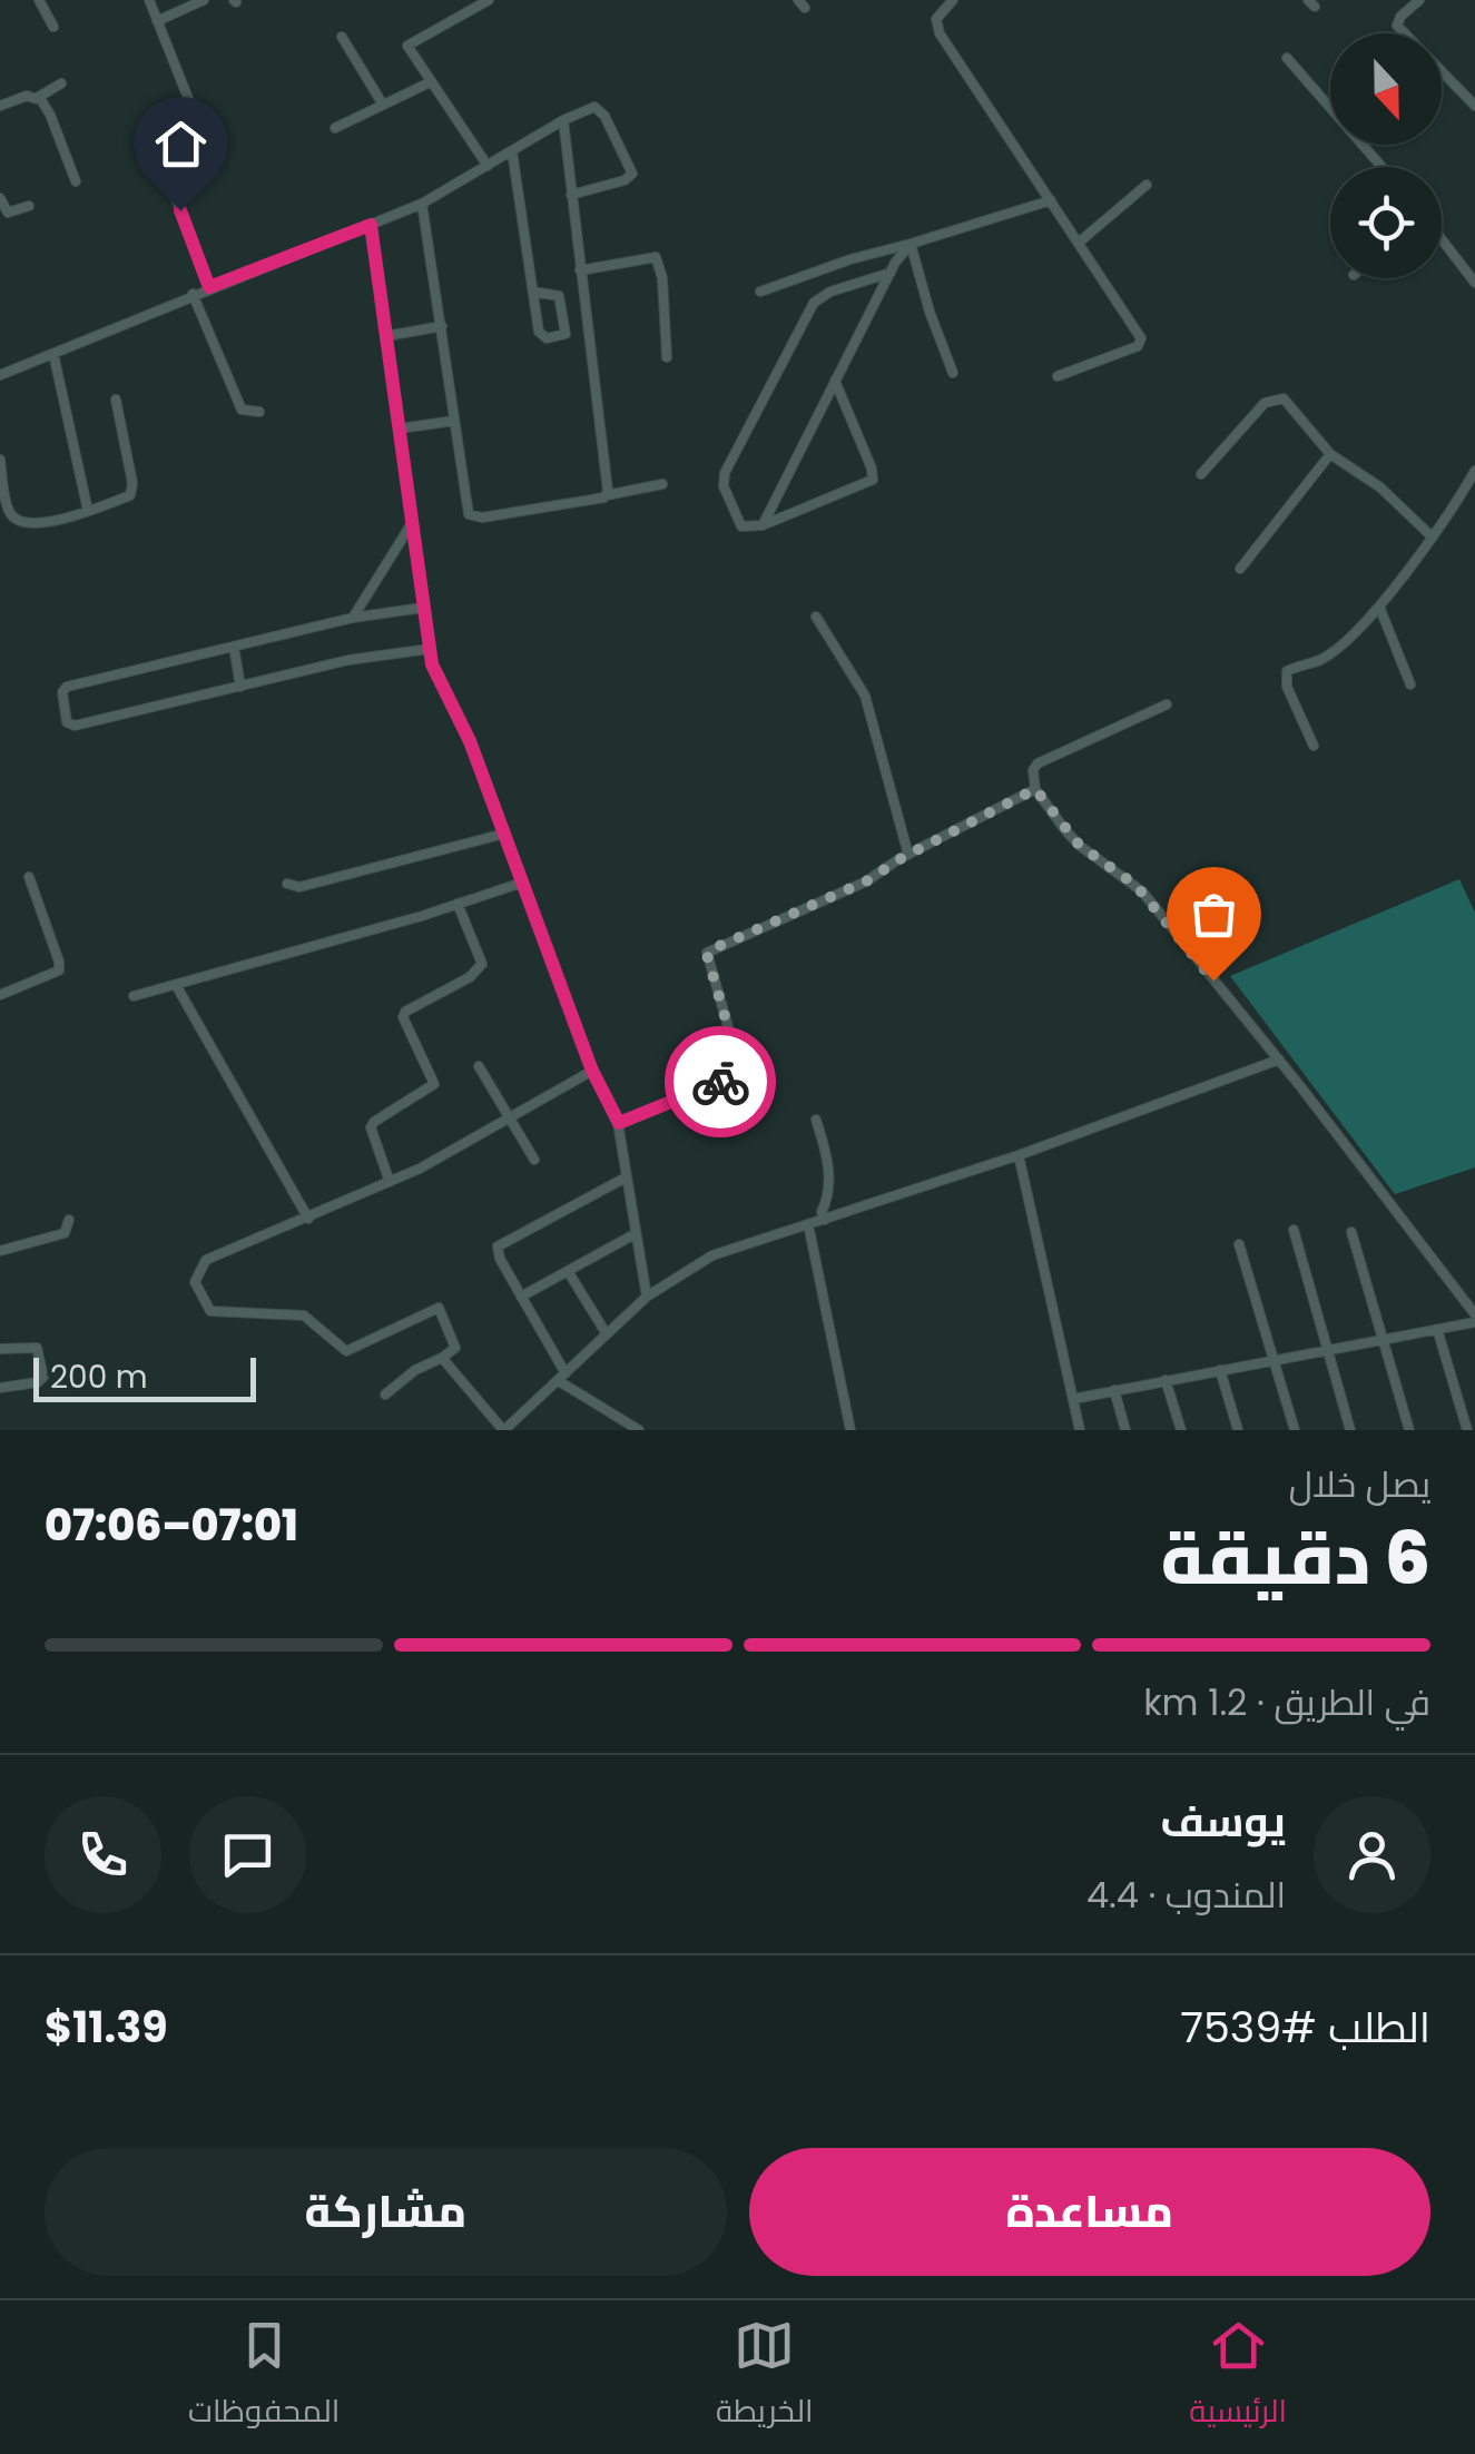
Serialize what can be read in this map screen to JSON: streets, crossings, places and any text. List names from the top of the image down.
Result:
{
  "scale_bar": "200 m",
  "north": "bottom",
  "page": {
    "scale": "200 m",
    "heading": ["6 دقيقة", "يصل خلال", "07:01–07:06"],
    "panel": [
      "يوسف",
      "المندوب · 4.4",
      "الطلب #7539",
      "$11.39"
    ],
    "bar": "في الطريق · 1.2 km",
    "buttons": ["مساعدة", "مشاركة"],
    "tabs": ["الرئيسية", "الخريطة", "المحفوظات"]
  }
}
